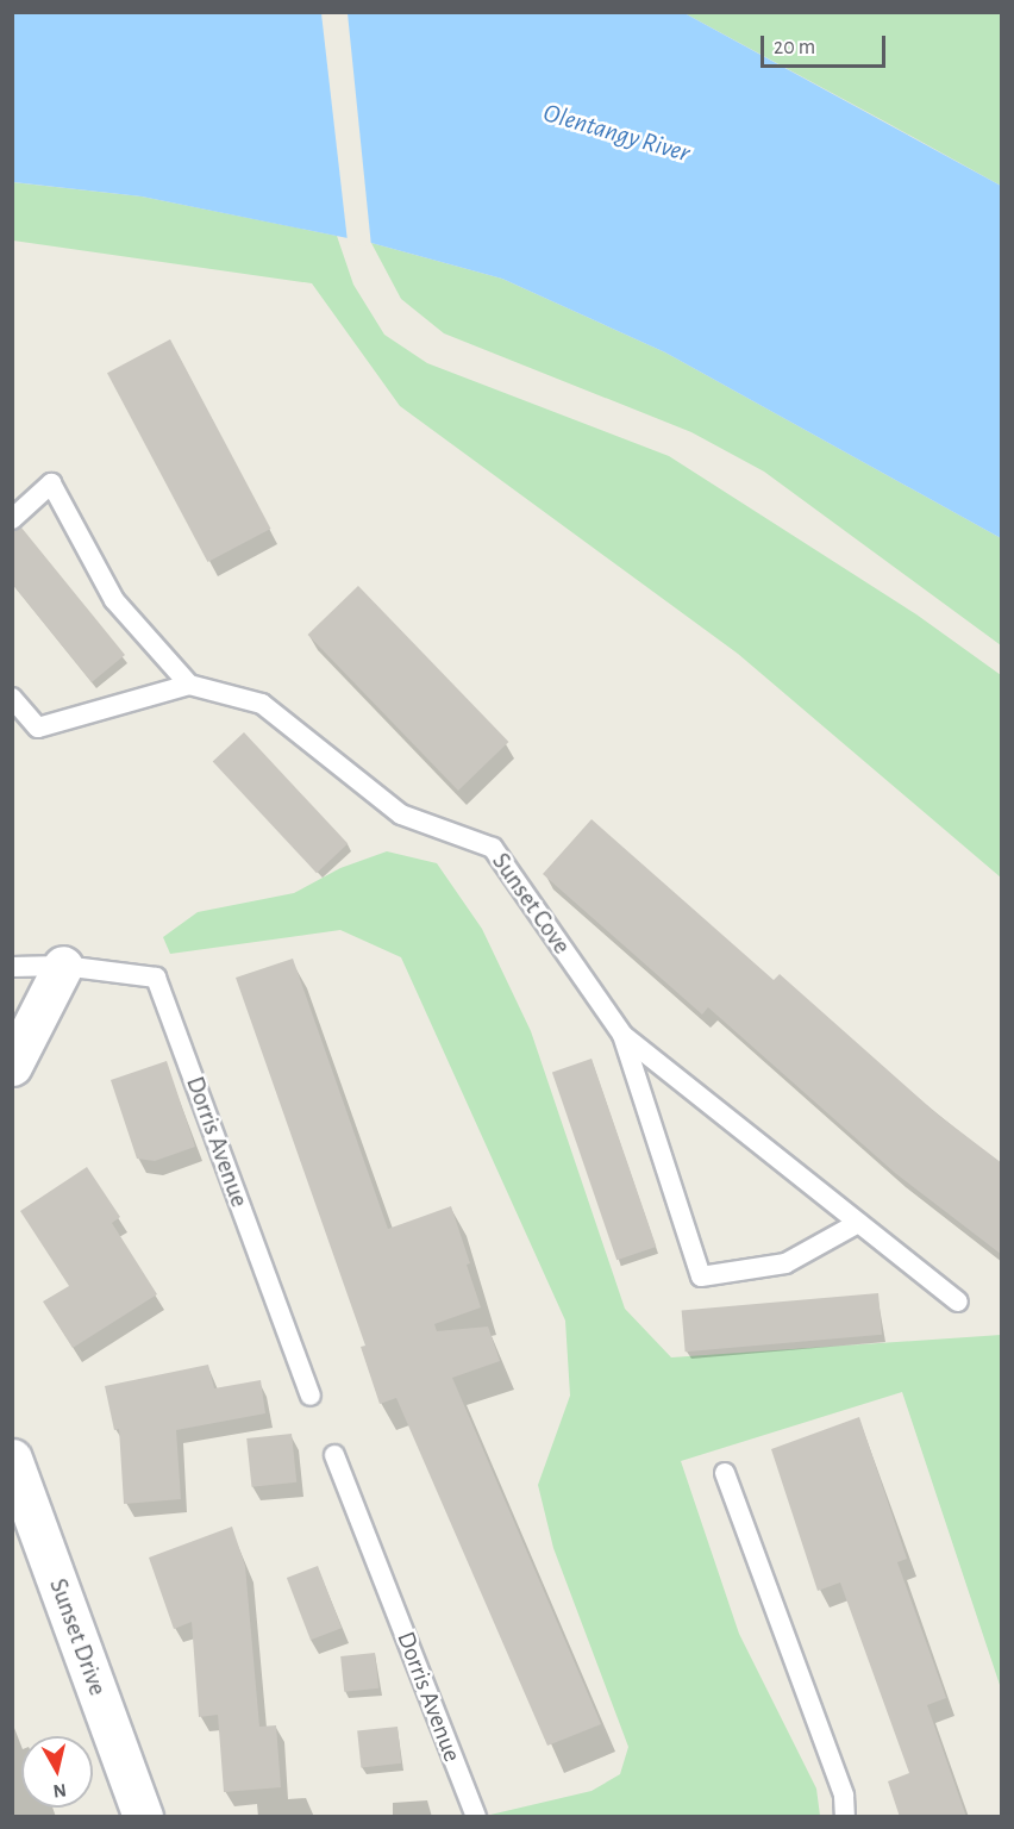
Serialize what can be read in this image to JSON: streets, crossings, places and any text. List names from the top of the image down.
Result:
{
  "streets": {
    "street": ["Sunset Drive"],
    "lane": ["Sunset Cove", "Dorris Avenue"]
  },
  "water": ["Olentangy River"],
  "scale_bar": "20 m",
  "north": "bottom"
}
